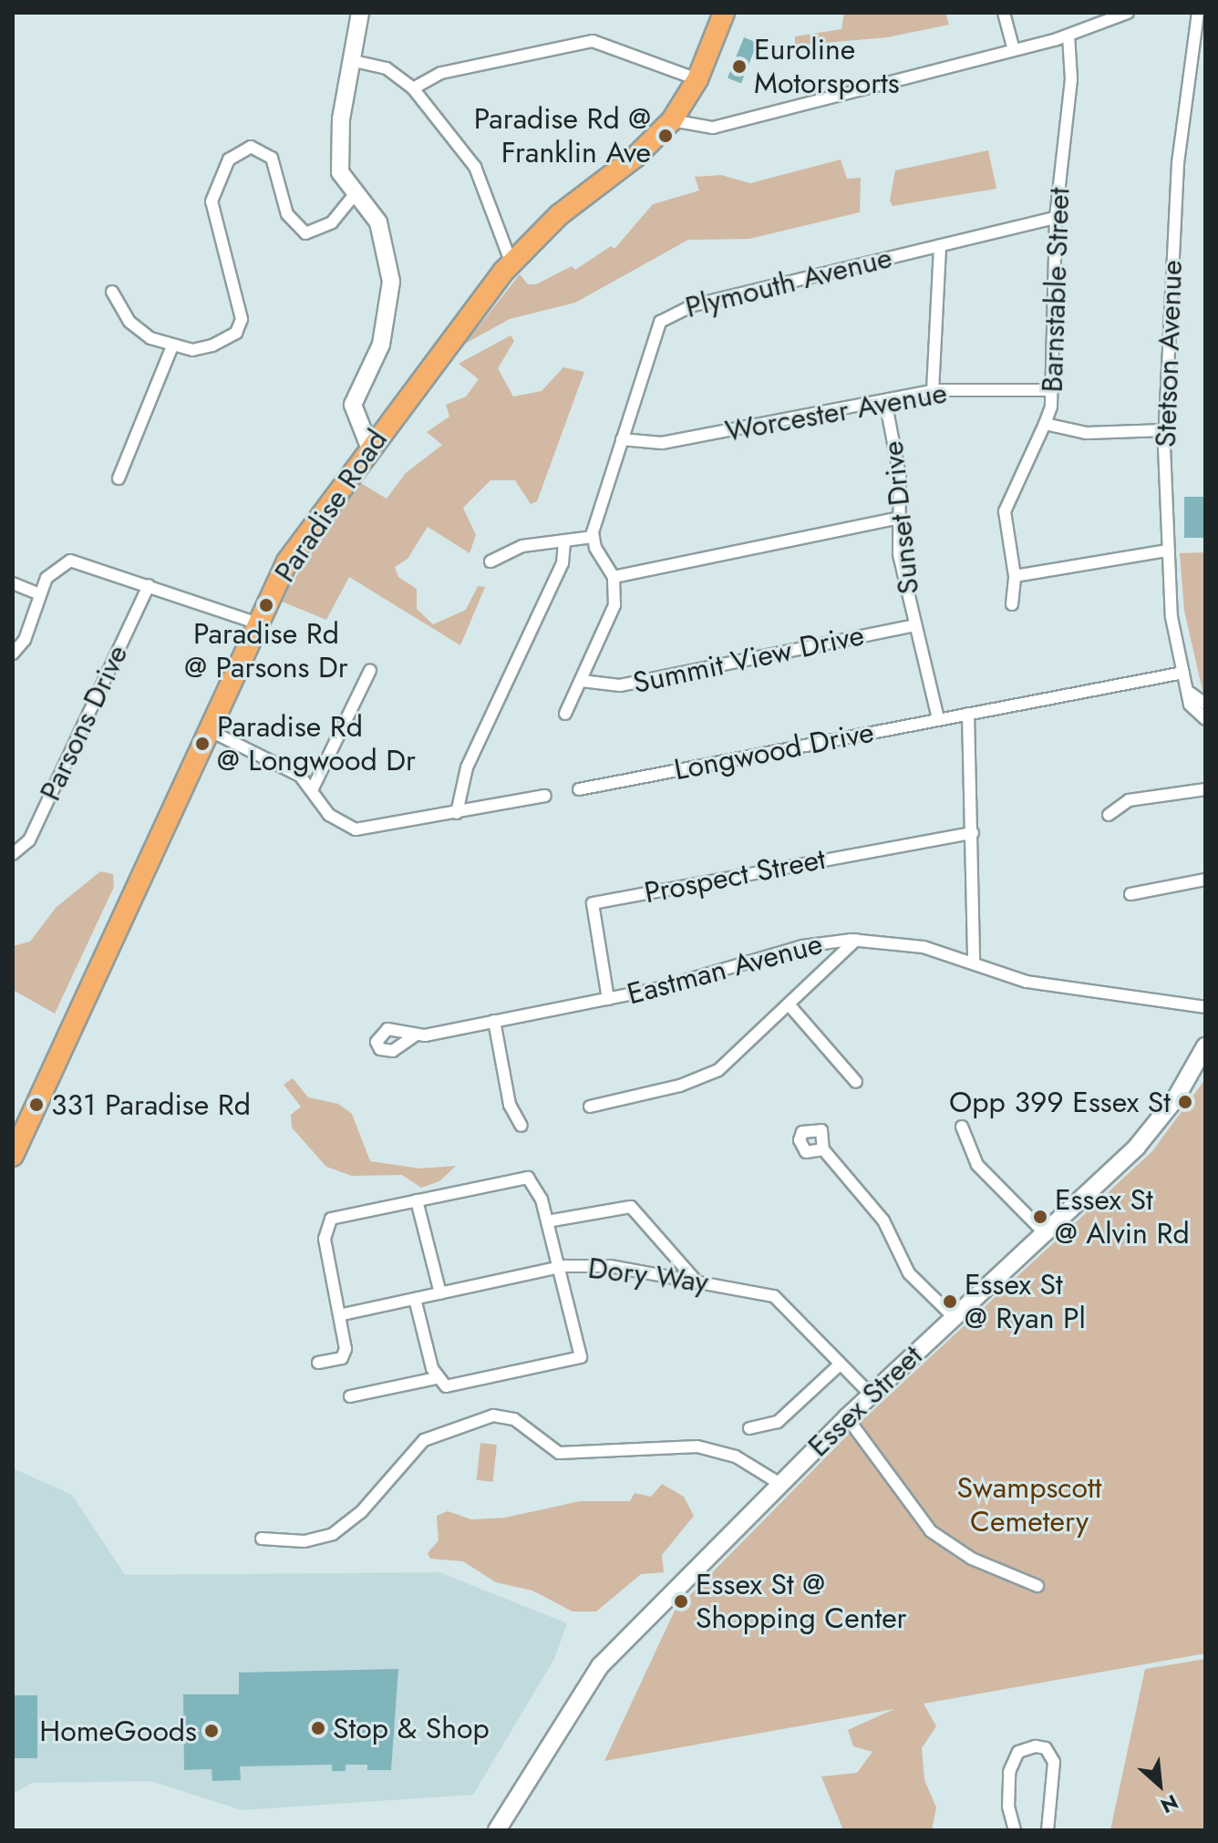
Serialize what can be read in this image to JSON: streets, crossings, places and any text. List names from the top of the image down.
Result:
{
  "streets": {
    "highway": ["Paradise Road"],
    "main road": ["Essex Street"],
    "street": [
      "Plymouth Avenue",
      "Barnstable Street",
      "Stetson Avenue",
      "Worcester Avenue",
      "Sunset Drive",
      "Summit View Drive",
      "Parsons Drive",
      "Longwood Drive",
      "Prospect Street",
      "Eastman Avenue",
      "Dory Way"
    ]
  },
  "crossings": [
    ["Plymouth Avenue", "Barnstable Street"],
    ["Plymouth Avenue", "Worcester Avenue"],
    ["Barnstable Street", "Stetson Avenue"],
    ["Barnstable Street", "Worcester Avenue"],
    ["Stetson Avenue", "Longwood Drive"],
    ["Worcester Avenue", "Sunset Drive"],
    ["Sunset Drive", "Summit View Drive"],
    ["Sunset Drive", "Longwood Drive"],
    ["Prospect Street", "Eastman Avenue"],
    ["Dory Way", "Essex Street"]
  ],
  "parks": ["Swampscott Cemetery"],
  "places": [
    "Euroline Motorsports",
    "Paradise Rd @ Franklin Ave",
    "Paradise Rd @ Parsons Dr",
    "Paradise Rd @ Longwood Dr",
    "Opp 399 Essex St",
    "331 Paradise Rd",
    "Essex St @ Alvin Rd",
    "Essex St @ Ryan Pl",
    "Essex St @ Shopping Center",
    "Stop & Shop",
    "HomeGoods"
  ],
  "north": "bottom right"
}
